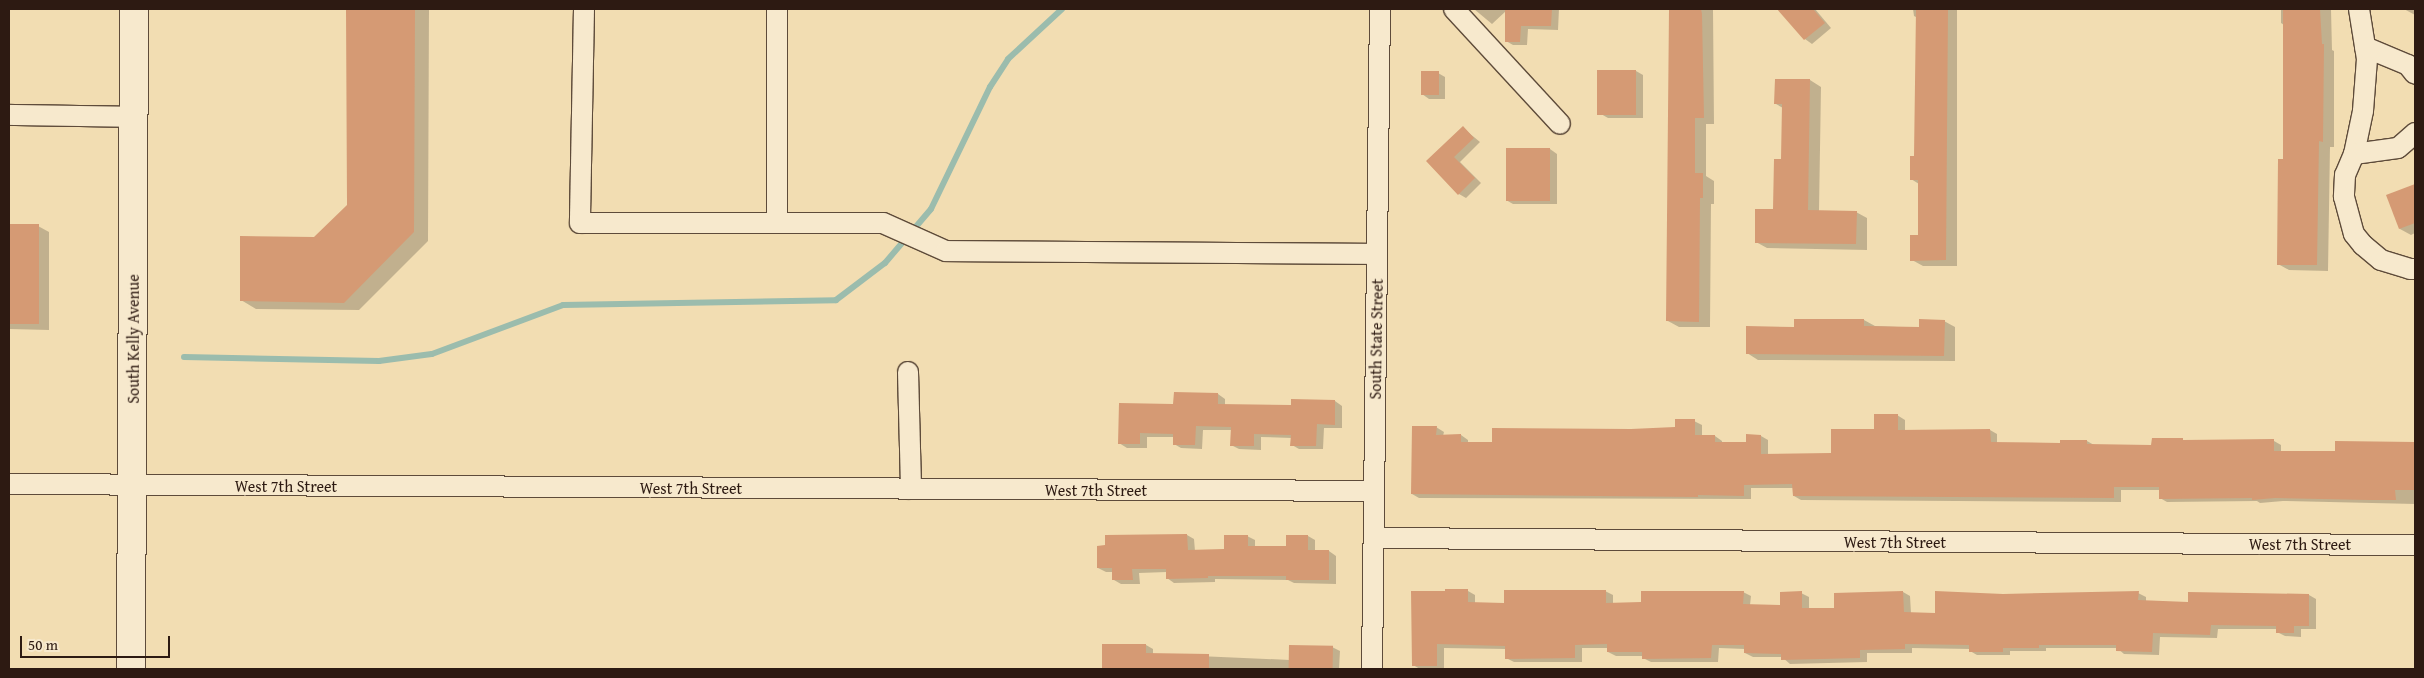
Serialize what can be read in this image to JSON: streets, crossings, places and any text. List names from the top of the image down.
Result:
{
  "streets": {
    "main road": ["South Kelly Avenue"],
    "street": ["South State Street", "West 7th Street"]
  },
  "crossings": [
    ["South Kelly Avenue", "West 7th Street"],
    ["South State Street", "West 7th Street"]
  ],
  "scale_bar": "50 m"
}
